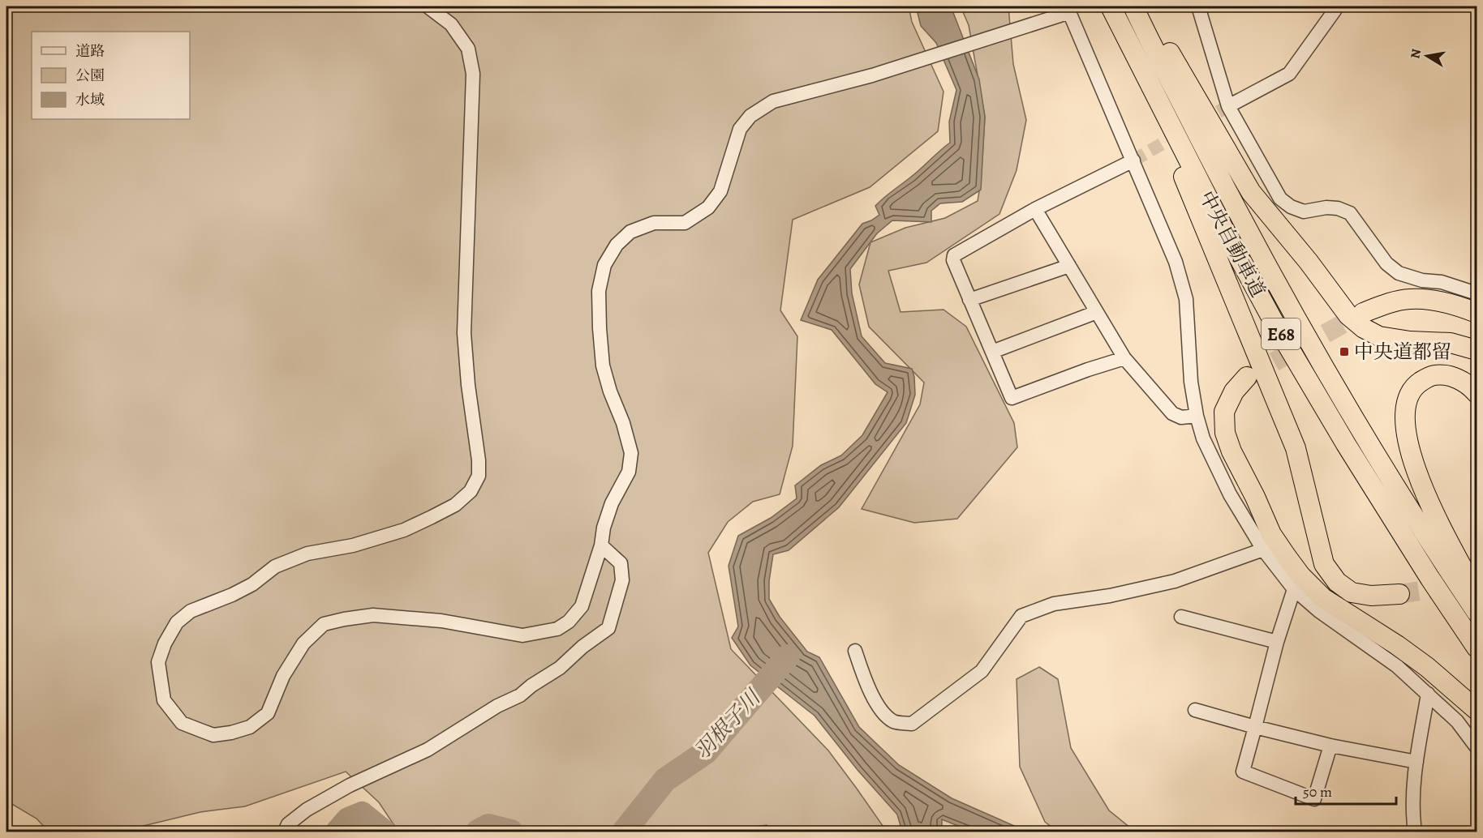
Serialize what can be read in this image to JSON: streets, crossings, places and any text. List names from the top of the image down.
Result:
{
  "streets": {
    "highway": ["中央自動車道", "E68"]
  },
  "water": ["羽根子川"],
  "places": {
    "transit": ["中央道都留"]
  },
  "legend": ["道路", "公園", "水域"],
  "scale_bar": "50 m",
  "north": "left"
}
